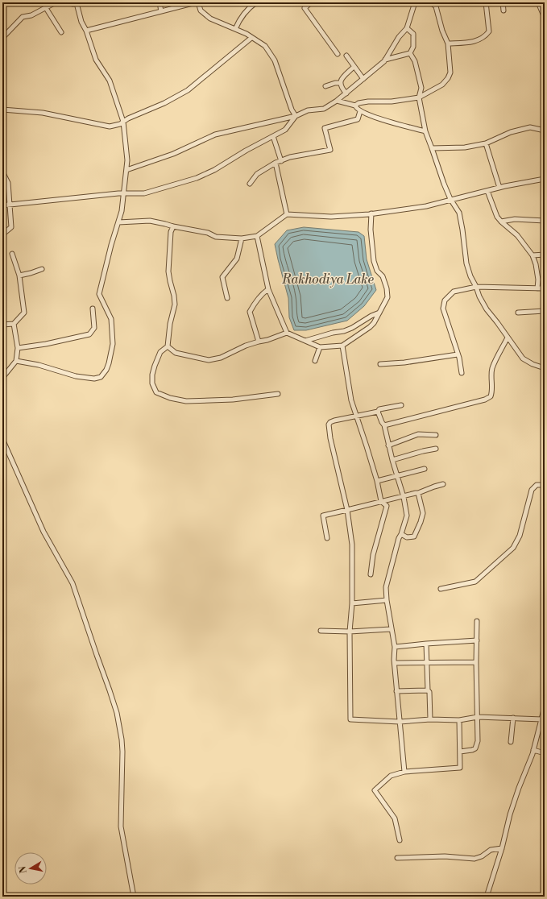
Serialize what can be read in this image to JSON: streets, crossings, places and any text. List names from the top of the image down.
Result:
{
  "water": ["Rakhodiya Lake"],
  "north": "left"
}
